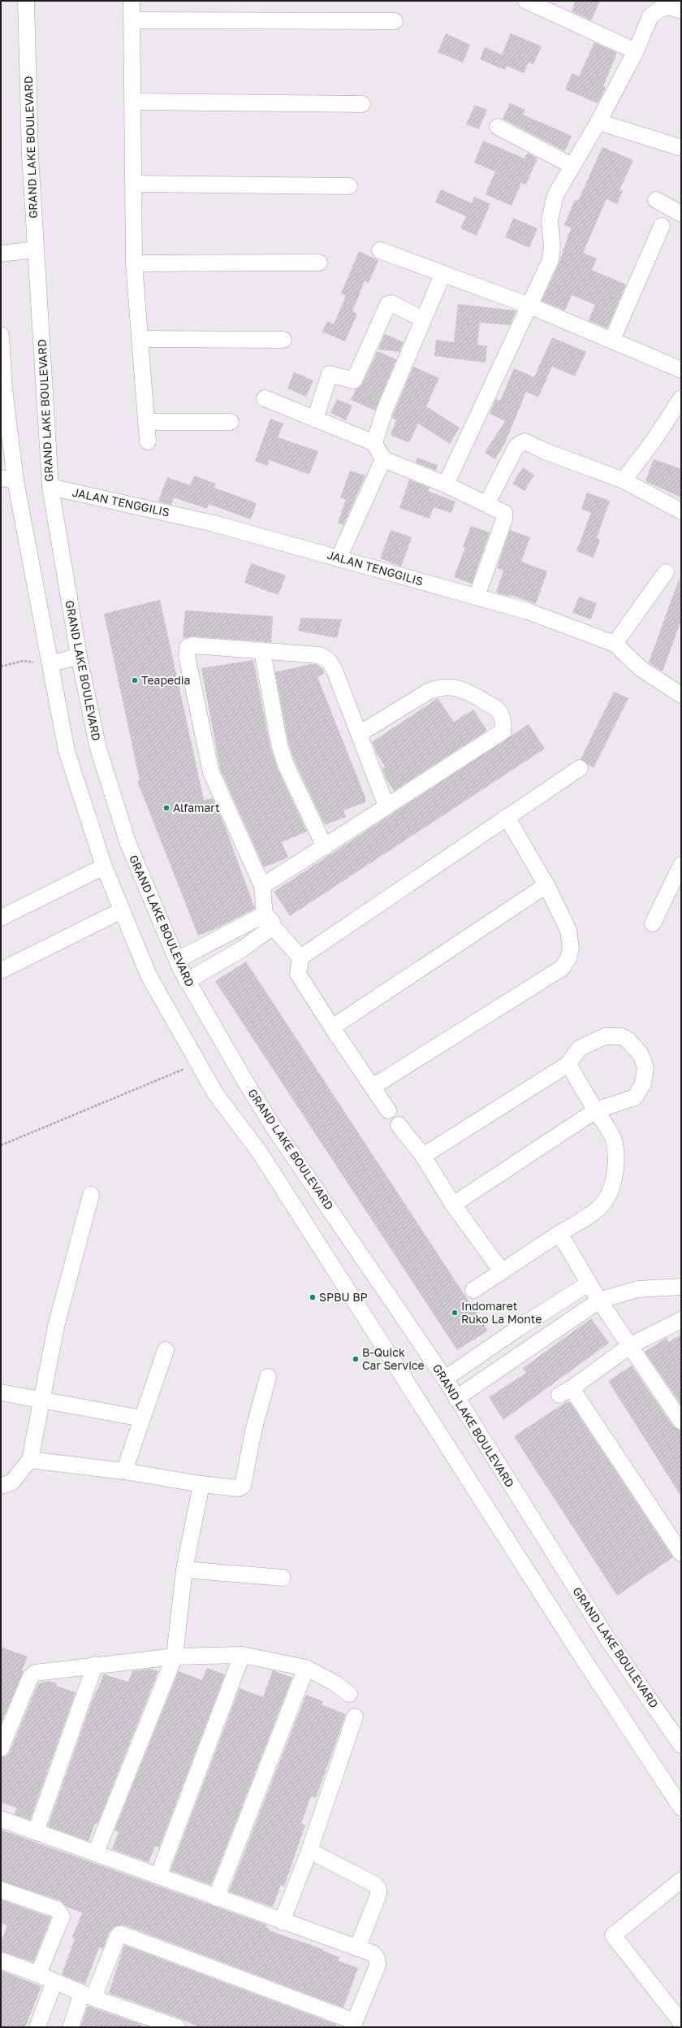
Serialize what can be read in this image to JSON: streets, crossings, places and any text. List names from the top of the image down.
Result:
{
  "streets": {
    "street": ["GRAND LAKE BOULEVARD", "JALAN TENGGILIS"]
  },
  "crossings": [
    ["GRAND LAKE BOULEVARD", "JALAN TENGGILIS"]
  ],
  "places": [
    "Teapedia",
    "Alfamart",
    "SPBU BP",
    "Indomaret Ruko La Monte",
    "B-Quick Car Service"
  ]
}
